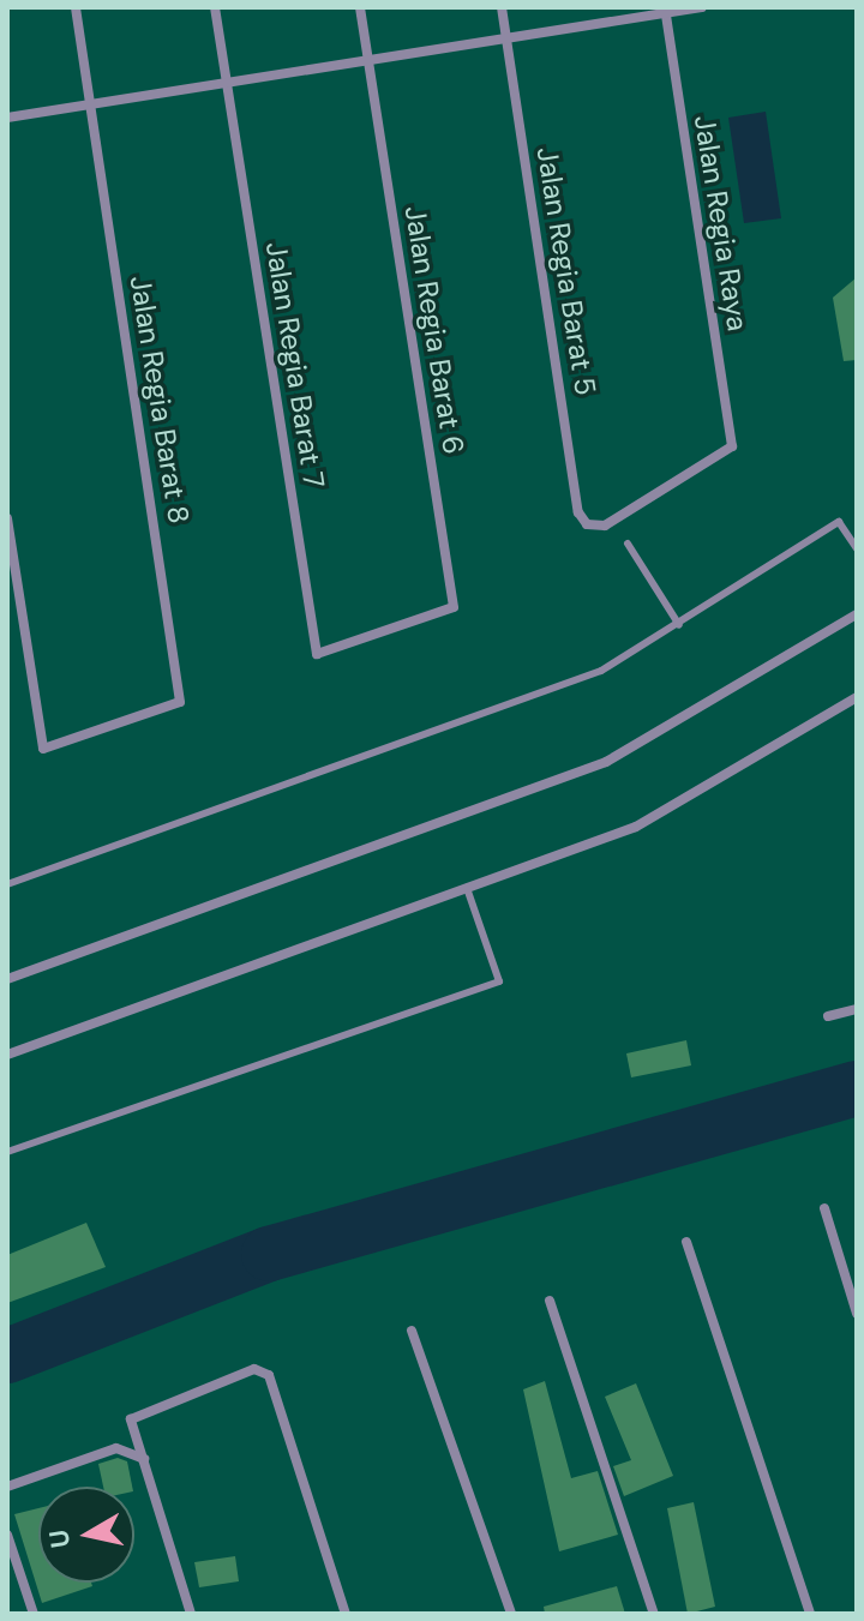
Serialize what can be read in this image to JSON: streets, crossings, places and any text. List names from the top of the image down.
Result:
{
  "streets": {
    "street": [
      "Jalan Regia Raya",
      "Jalan Regia Barat 5",
      "Jalan Regia Barat 6",
      "Jalan Regia Barat 7",
      "Jalan Regia Barat 8"
    ]
  },
  "crossings": [
    ["Jalan Regia Raya", "Jalan Regia Barat 5"],
    ["Jalan Regia Barat 6", "Jalan Regia Barat 7"]
  ],
  "north": "left"
}
